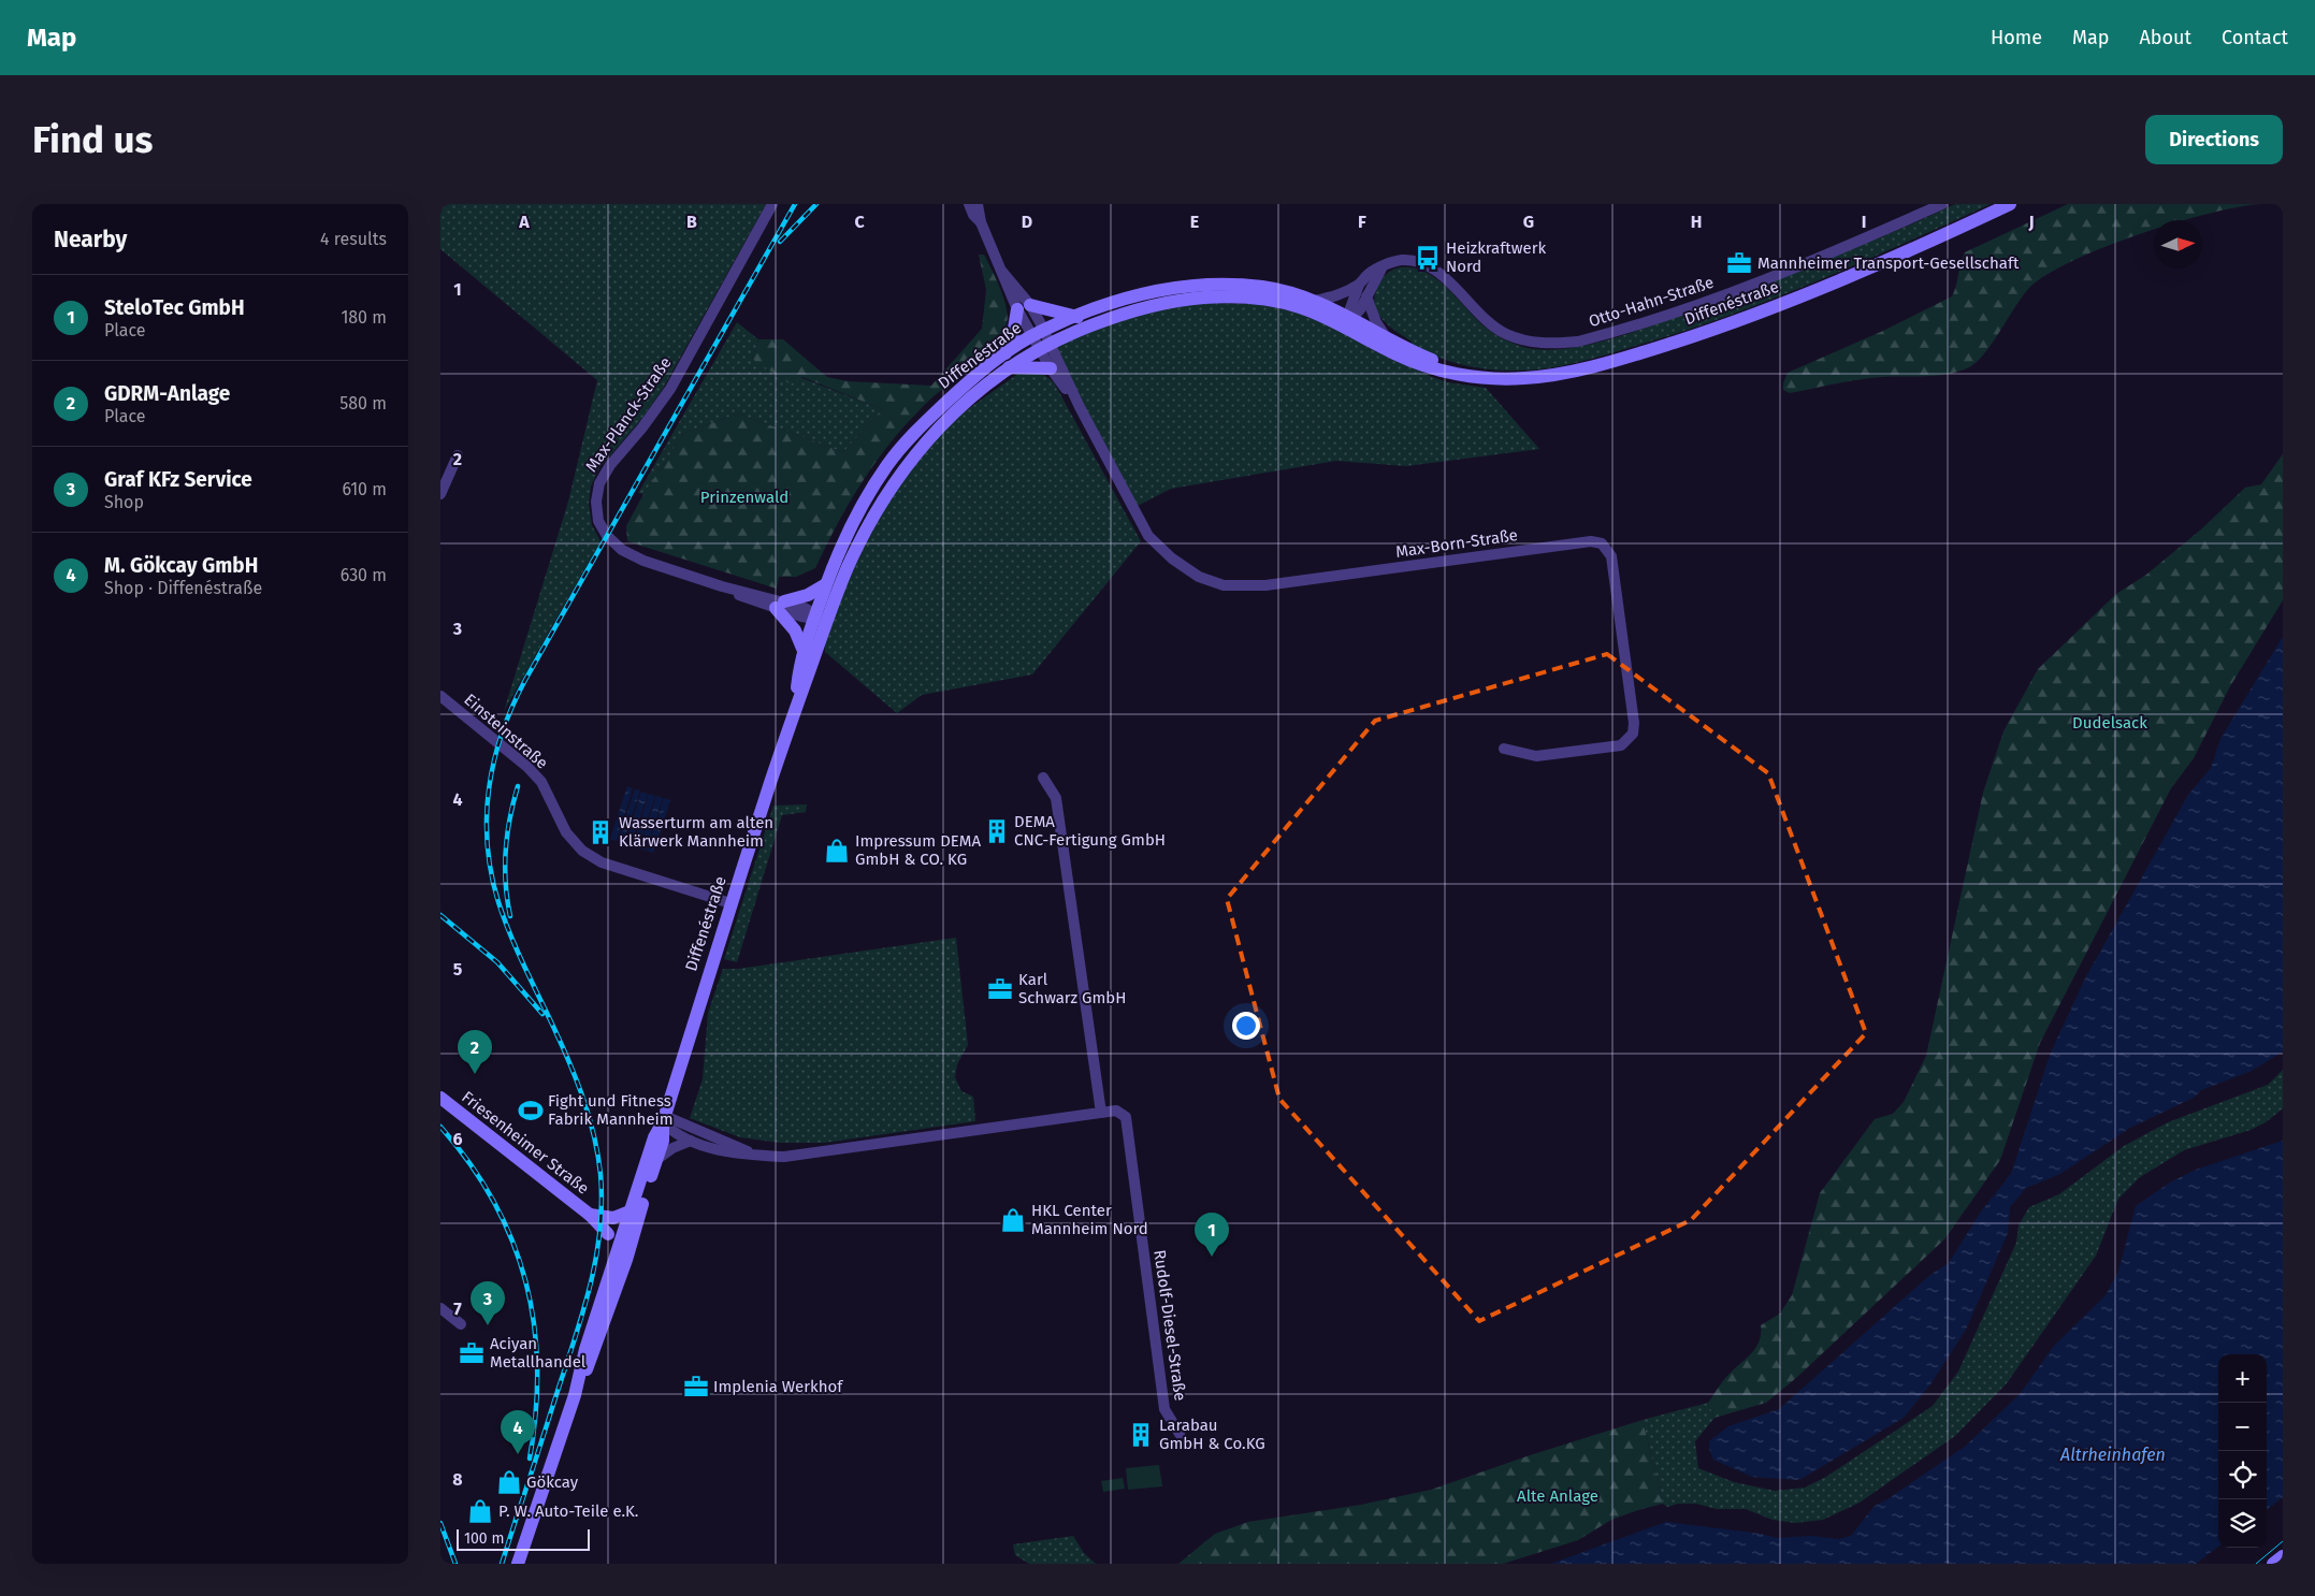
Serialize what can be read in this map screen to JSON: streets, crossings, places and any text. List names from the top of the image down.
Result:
{
  "streets": {
    "main road": ["Diffenéstraße", "Friesenheimer Straße"],
    "street": [
      "Otto-Hahn-Straße",
      "Max-Planck-Straße",
      "Max-Born-Straße",
      "Einsteinstraße",
      "Rudolf-Diesel-Straße"
    ]
  },
  "crossings": [
    ["Otto-Hahn-Straße", "Diffenéstraße"],
    ["Diffenéstraße", "Max-Planck-Straße"],
    ["Diffenéstraße", "Max-Born-Straße"],
    ["Diffenéstraße", "Einsteinstraße"],
    ["Diffenéstraße", "Rudolf-Diesel-Straße"]
  ],
  "water": ["Altrheinhafen"],
  "parks": ["Prinzenwald", "Dudelsack", "Alte Anlage"],
  "places": {
    "bus stop": ["Heizkraftwerk Nord"],
    "office": [
      "Mannheimer Transport-Gesellschaft",
      "Karl Schwarz GmbH",
      "Aciyan Metallhandel",
      "Implenia Werkhof"
    ],
    "building": ["DEMA CNC-Fertigung GmbH", "Wasserturm am alten Klärwerk Mannheim", "Larabau GmbH & Co.KG"],
    "shop": [
      "Impressum DEMA GmbH & CO. KG",
      "HKL Center Mannheim Nord",
      "Gökcay",
      "P. W. Auto-Teile e.K."
    ],
    "sports": ["Fight und Fitness Fabrik Mannheim"]
  },
  "scale_bar": "100 m",
  "north": "right",
  "page": {
    "header": "Map",
    "nav": [
      "Home",
      "Map",
      "About",
      "Contact"
    ],
    "buttons": "Directions",
    "title": "Find us",
    "heading": ["Nearby", "4 results"],
    "list": [
      {
        "mark": "1",
        "name": "SteloTec GmbH",
        "note": "Place",
        "value": "180 m"
      },
      {
        "mark": "2",
        "name": "GDRM-Anlage",
        "note": "Place",
        "value": "580 m"
      },
      {
        "mark": "3",
        "name": "Graf KFz Service",
        "note": "Shop",
        "value": "610 m"
      },
      {
        "mark": "4",
        "name": "M. Gökcay GmbH",
        "note": "Shop · Diffenéstraße",
        "value": "630 m"
      }
    ],
    "pins": [
      "2",
      "1",
      "3",
      "4"
    ],
    "map_buttons": ["+", "−"],
    "scale": "100 m"
  },
  "grid": {
    "columns": [
      "A",
      "B",
      "C",
      "D",
      "E",
      "F",
      "G",
      "H",
      "I",
      "J"
    ],
    "rows": [
      "1",
      "2",
      "3",
      "4",
      "5",
      "6",
      "7",
      "8"
    ]
  }
}
